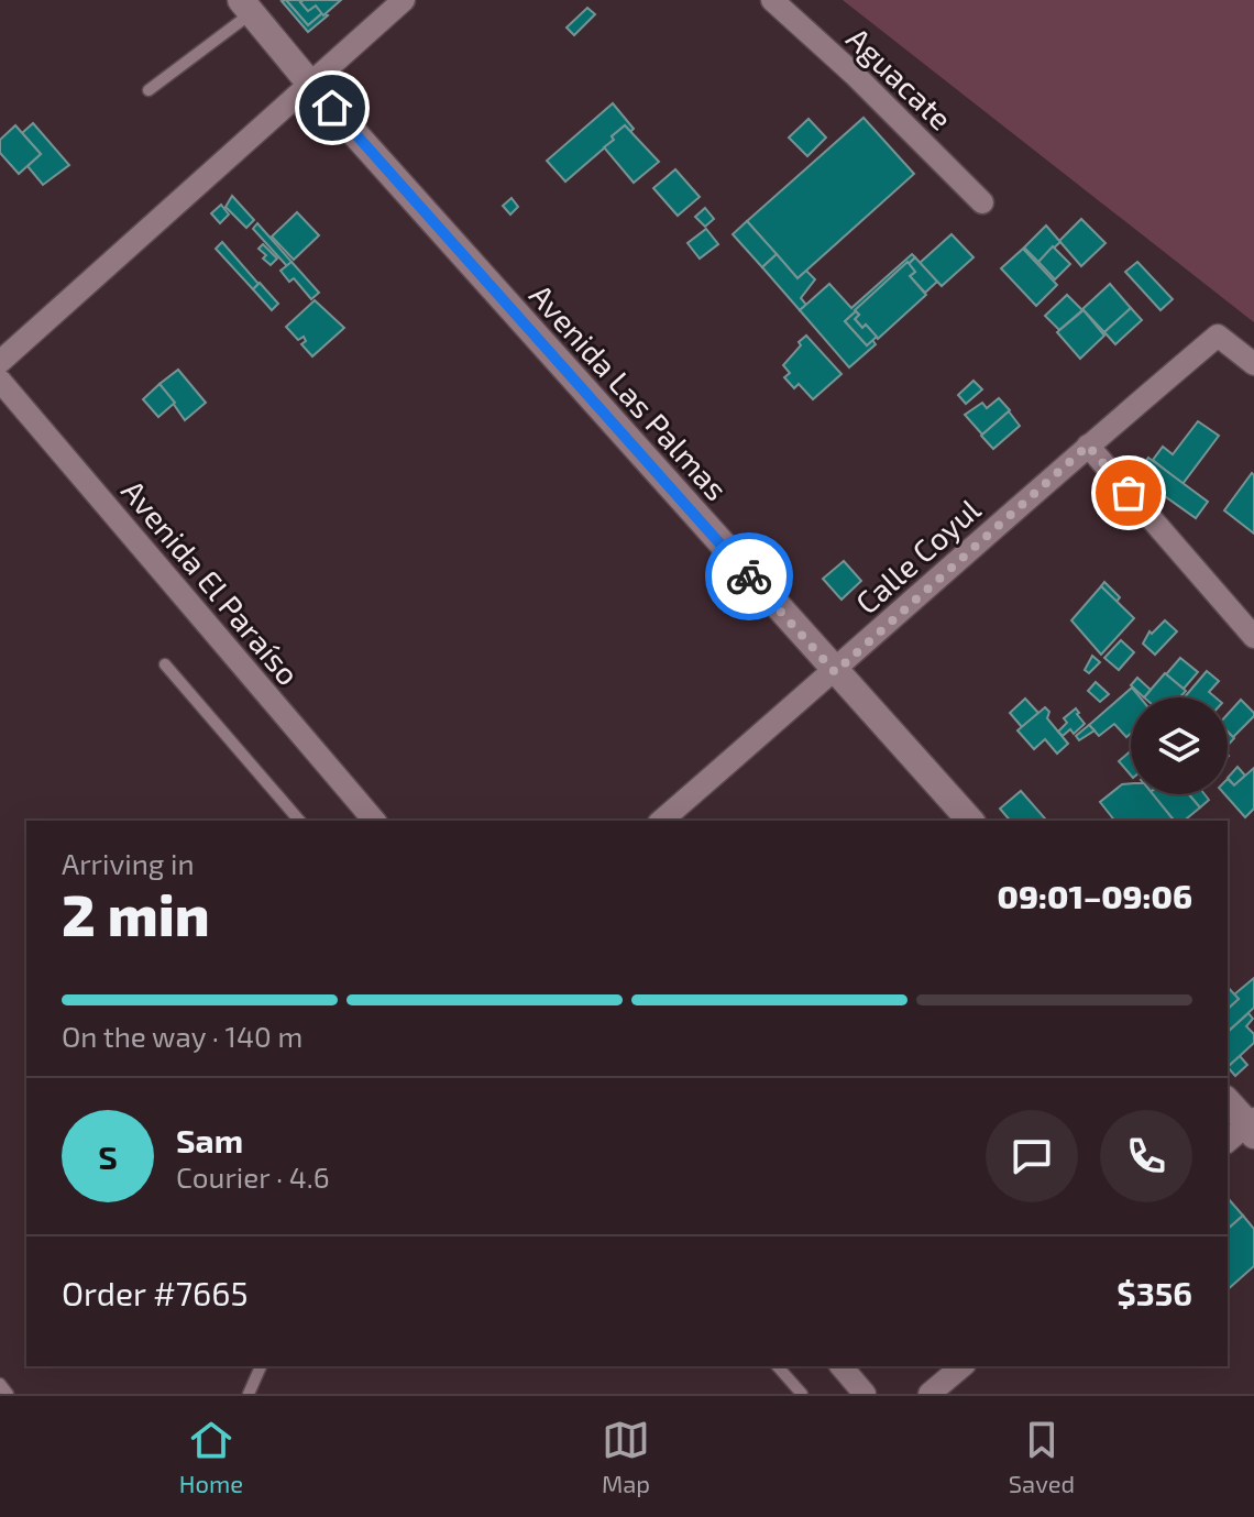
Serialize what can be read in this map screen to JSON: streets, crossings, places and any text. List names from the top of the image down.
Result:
{
  "streets": {
    "street": [
      "Aguacate",
      "Avenida Las Palmas",
      "Calle Coyul",
      "Avenida El Paraíso"
    ]
  },
  "crossings": [
    ["Avenida Las Palmas", "Calle Coyul"]
  ],
  "page": {
    "heading": ["2 min", "Arriving in", "09:01–09:06"],
    "panel": [
      "Sam",
      "Courier · 4.6",
      "Order #7665",
      "$356"
    ],
    "bar": "On the way · 140 m",
    "round": "S",
    "tabs": ["Home", "Map", "Saved"]
  }
}
